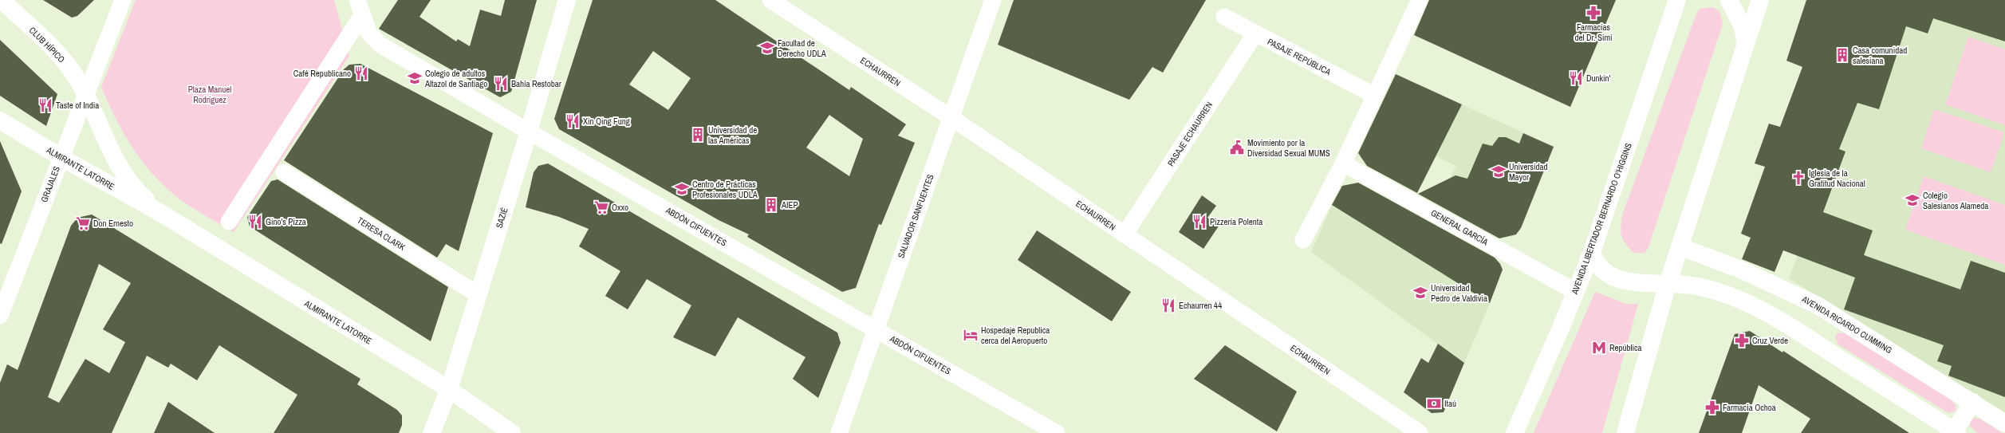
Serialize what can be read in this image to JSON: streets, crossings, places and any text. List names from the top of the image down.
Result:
{
  "streets": {
    "main road": [
      "CLUB HÍPICO",
      "ALMIRANTE LATORRE",
      "SAZIÉ",
      "AVENIDA LIBERTADOR BERNARDO O'HIGGINS",
      "AVENIDA RICARDO CUMMING"
    ],
    "street": [
      "PASAJE REPÚBLICA",
      "ECHAURREN",
      "PASAJE ECHAURREN",
      "GRAJALES",
      "SALVADOR SANFUENTES",
      "ABDÓN CIFUENTES",
      "GENERAL GARCÍA",
      "TERESA CLARK"
    ]
  },
  "crossings": [
    ["CLUB HÍPICO", "ALMIRANTE LATORRE"],
    ["CLUB HÍPICO", "GRAJALES"],
    ["PASAJE REPÚBLICA", "PASAJE ECHAURREN"],
    ["ECHAURREN", "PASAJE ECHAURREN"],
    ["ECHAURREN", "SALVADOR SANFUENTES"],
    ["ALMIRANTE LATORRE", "GRAJALES"],
    ["ALMIRANTE LATORRE", "SAZIÉ"],
    ["SALVADOR SANFUENTES", "ABDÓN CIFUENTES"],
    ["SAZIÉ", "ABDÓN CIFUENTES"],
    ["SAZIÉ", "TERESA CLARK"],
    ["AVENIDA LIBERTADOR BERNARDO O'HIGGINS", "GENERAL GARCÍA"]
  ],
  "parks": ["Plaza Manuel Rodríguez"],
  "places": {
    "pharmacy": ["Farmacias del Dr. Simi", "Cruz Verde", "Farmacia Ochoa"],
    "school or university": [
      "Facultad de Derecho UDLA",
      "Colegio de adultos Altazol de Santiago",
      "Universidad Mayor",
      "Centro de Prácticas Profesionales UDLA",
      "Colegio Salesianos Alameda",
      "Universidad Pedro de Valdivia"
    ],
    "building": ["Casa comunidad salesiana", "Universidad de las Américas", "AIEP"],
    "restaurant": [
      "Café Republicano",
      "Dunkin'",
      "Bahía Restobar",
      "Taste of India",
      "Xin Qing Fung",
      "Gino's Pizza",
      "Pizzería Polenta",
      "Echaurren 44"
    ],
    "public building": ["Movimiento por la Diversidad Sexual MUMS"],
    "church": ["Iglesia de la Gratitud Nacional"],
    "supermarket": ["Oxxo", "Don Ernesto"],
    "hotel": ["Hospedaje Republica cerca del Aeropuerto"],
    "metro station": ["República"],
    "bank": ["Itaú"]
  }
}
